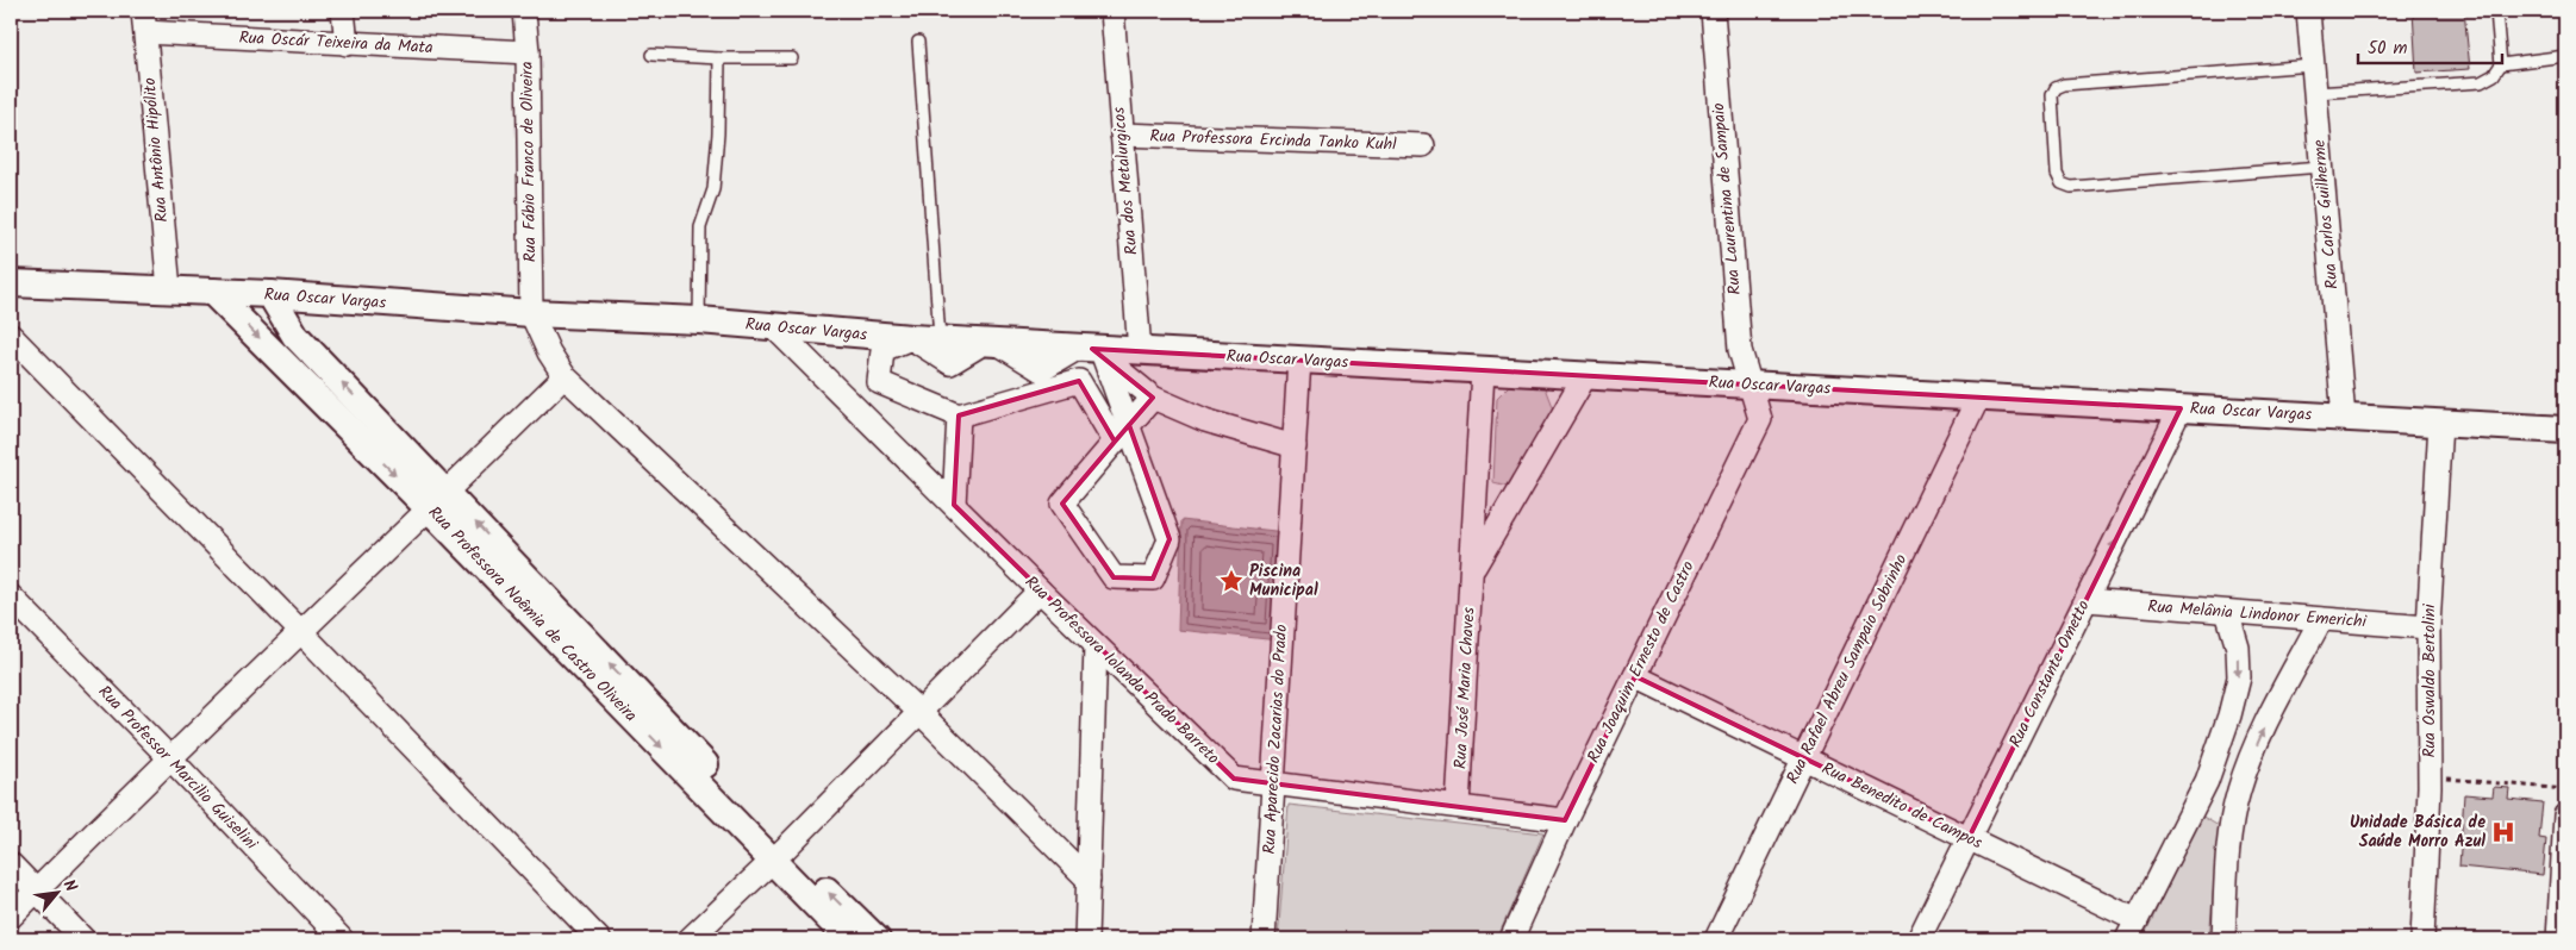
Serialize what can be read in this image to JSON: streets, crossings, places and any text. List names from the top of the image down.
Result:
{
  "streets": {
    "street": [
      "Rua Oscár Teixeira da Mata",
      "Rua Professora Ercinda Tanko Kuhl",
      "Rua Antônio Hipólito",
      "Rua Fábio Franco de Oliveira",
      "Rua dos Metalurgicos",
      "Rua Laurentina de Sampaio",
      "Rua Carlos Guilherme",
      "Rua Oscar Vargas",
      "Rua Professora Noêmia de Castro Oliveira",
      "Rua Melânia Lindonor Emerichi",
      "Rua Joaquim Ernesto de Castro",
      "Rua Rafael Abreu Sampaio Sobrinho",
      "Rua Professora Iolanda Prado Barreto",
      "Rua Constante Ometto",
      "Rua Oswaldo Bertolini",
      "Rua José Maria Chaves",
      "Rua Aparecido Zacarias do Prado",
      "Rua Professor Marcilio Guiselini",
      "Rua Benedito de Campos"
    ]
  },
  "crossings": [
    ["Rua Oscár Teixeira da Mata", "Rua Antônio Hipólito"],
    ["Rua Oscár Teixeira da Mata", "Rua Fábio Franco de Oliveira"],
    ["Rua Professora Ercinda Tanko Kuhl", "Rua dos Metalurgicos"],
    ["Rua Antônio Hipólito", "Rua Oscar Vargas"],
    ["Rua Fábio Franco de Oliveira", "Rua Oscar Vargas"],
    ["Rua dos Metalurgicos", "Rua Oscar Vargas"],
    ["Rua Laurentina de Sampaio", "Rua Oscar Vargas"],
    ["Rua Laurentina de Sampaio", "Rua Joaquim Ernesto de Castro"],
    ["Rua Carlos Guilherme", "Rua Oscar Vargas"],
    ["Rua Oscar Vargas", "Rua Professora Noêmia de Castro Oliveira"],
    ["Rua Oscar Vargas", "Rua Joaquim Ernesto de Castro"],
    ["Rua Oscar Vargas", "Rua Rafael Abreu Sampaio Sobrinho"],
    ["Rua Oscar Vargas", "Rua Professora Iolanda Prado Barreto"],
    ["Rua Oscar Vargas", "Rua Constante Ometto"],
    ["Rua Oscar Vargas", "Rua Oswaldo Bertolini"],
    ["Rua Oscar Vargas", "Rua José Maria Chaves"],
    ["Rua Oscar Vargas", "Rua Aparecido Zacarias do Prado"],
    ["Rua Melânia Lindonor Emerichi", "Rua Constante Ometto"],
    ["Rua Melânia Lindonor Emerichi", "Rua Oswaldo Bertolini"],
    ["Rua Joaquim Ernesto de Castro", "Rua Professora Iolanda Prado Barreto"],
    ["Rua Joaquim Ernesto de Castro", "Rua Benedito de Campos"],
    ["Rua Rafael Abreu Sampaio Sobrinho", "Rua Benedito de Campos"],
    ["Rua Professora Iolanda Prado Barreto", "Rua José Maria Chaves"],
    ["Rua Professora Iolanda Prado Barreto", "Rua Aparecido Zacarias do Prado"],
    ["Rua Constante Ometto", "Rua Benedito de Campos"]
  ],
  "places": {
    "place": ["Piscina Municipal"],
    "hospital": ["Unidade Básica de Saúde Morro Azul"]
  },
  "scale_bar": "50 m",
  "north": "top right"
}
